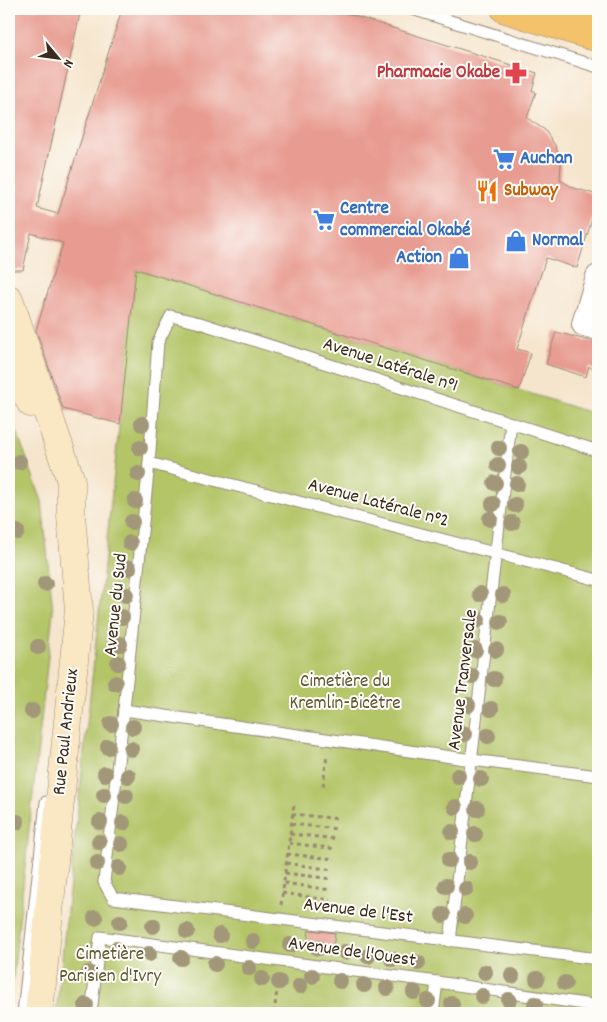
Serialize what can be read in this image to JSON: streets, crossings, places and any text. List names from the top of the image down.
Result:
{
  "streets": {
    "main road": ["Rue Paul Andrieux"],
    "lane": [
      "Avenue Latérale n°1",
      "Avenue Latérale n°2",
      "Avenue du Sud",
      "Avenue Tranversale",
      "Avenue de l'Est",
      "Avenue de l'Ouest"
    ]
  },
  "crossings": [
    ["Avenue Latérale n°1", "Avenue du Sud"],
    ["Avenue Latérale n°1", "Avenue Tranversale"],
    ["Avenue Latérale n°2", "Avenue du Sud"],
    ["Avenue Latérale n°2", "Avenue Tranversale"],
    ["Avenue du Sud", "Avenue de l'Est"],
    ["Avenue Tranversale", "Avenue de l'Est"]
  ],
  "parks": ["Cimetière du Kremlin-Bicêtre", "Cimetière Parisien d'Ivry"],
  "places": {
    "pharmacy": ["Pharmacie Okabe"],
    "supermarket": ["Auchan", "Centre commercial Okabé"],
    "restaurant": ["Subway"],
    "shop": ["Normal", "Action"]
  },
  "north": "bottom right"
}
